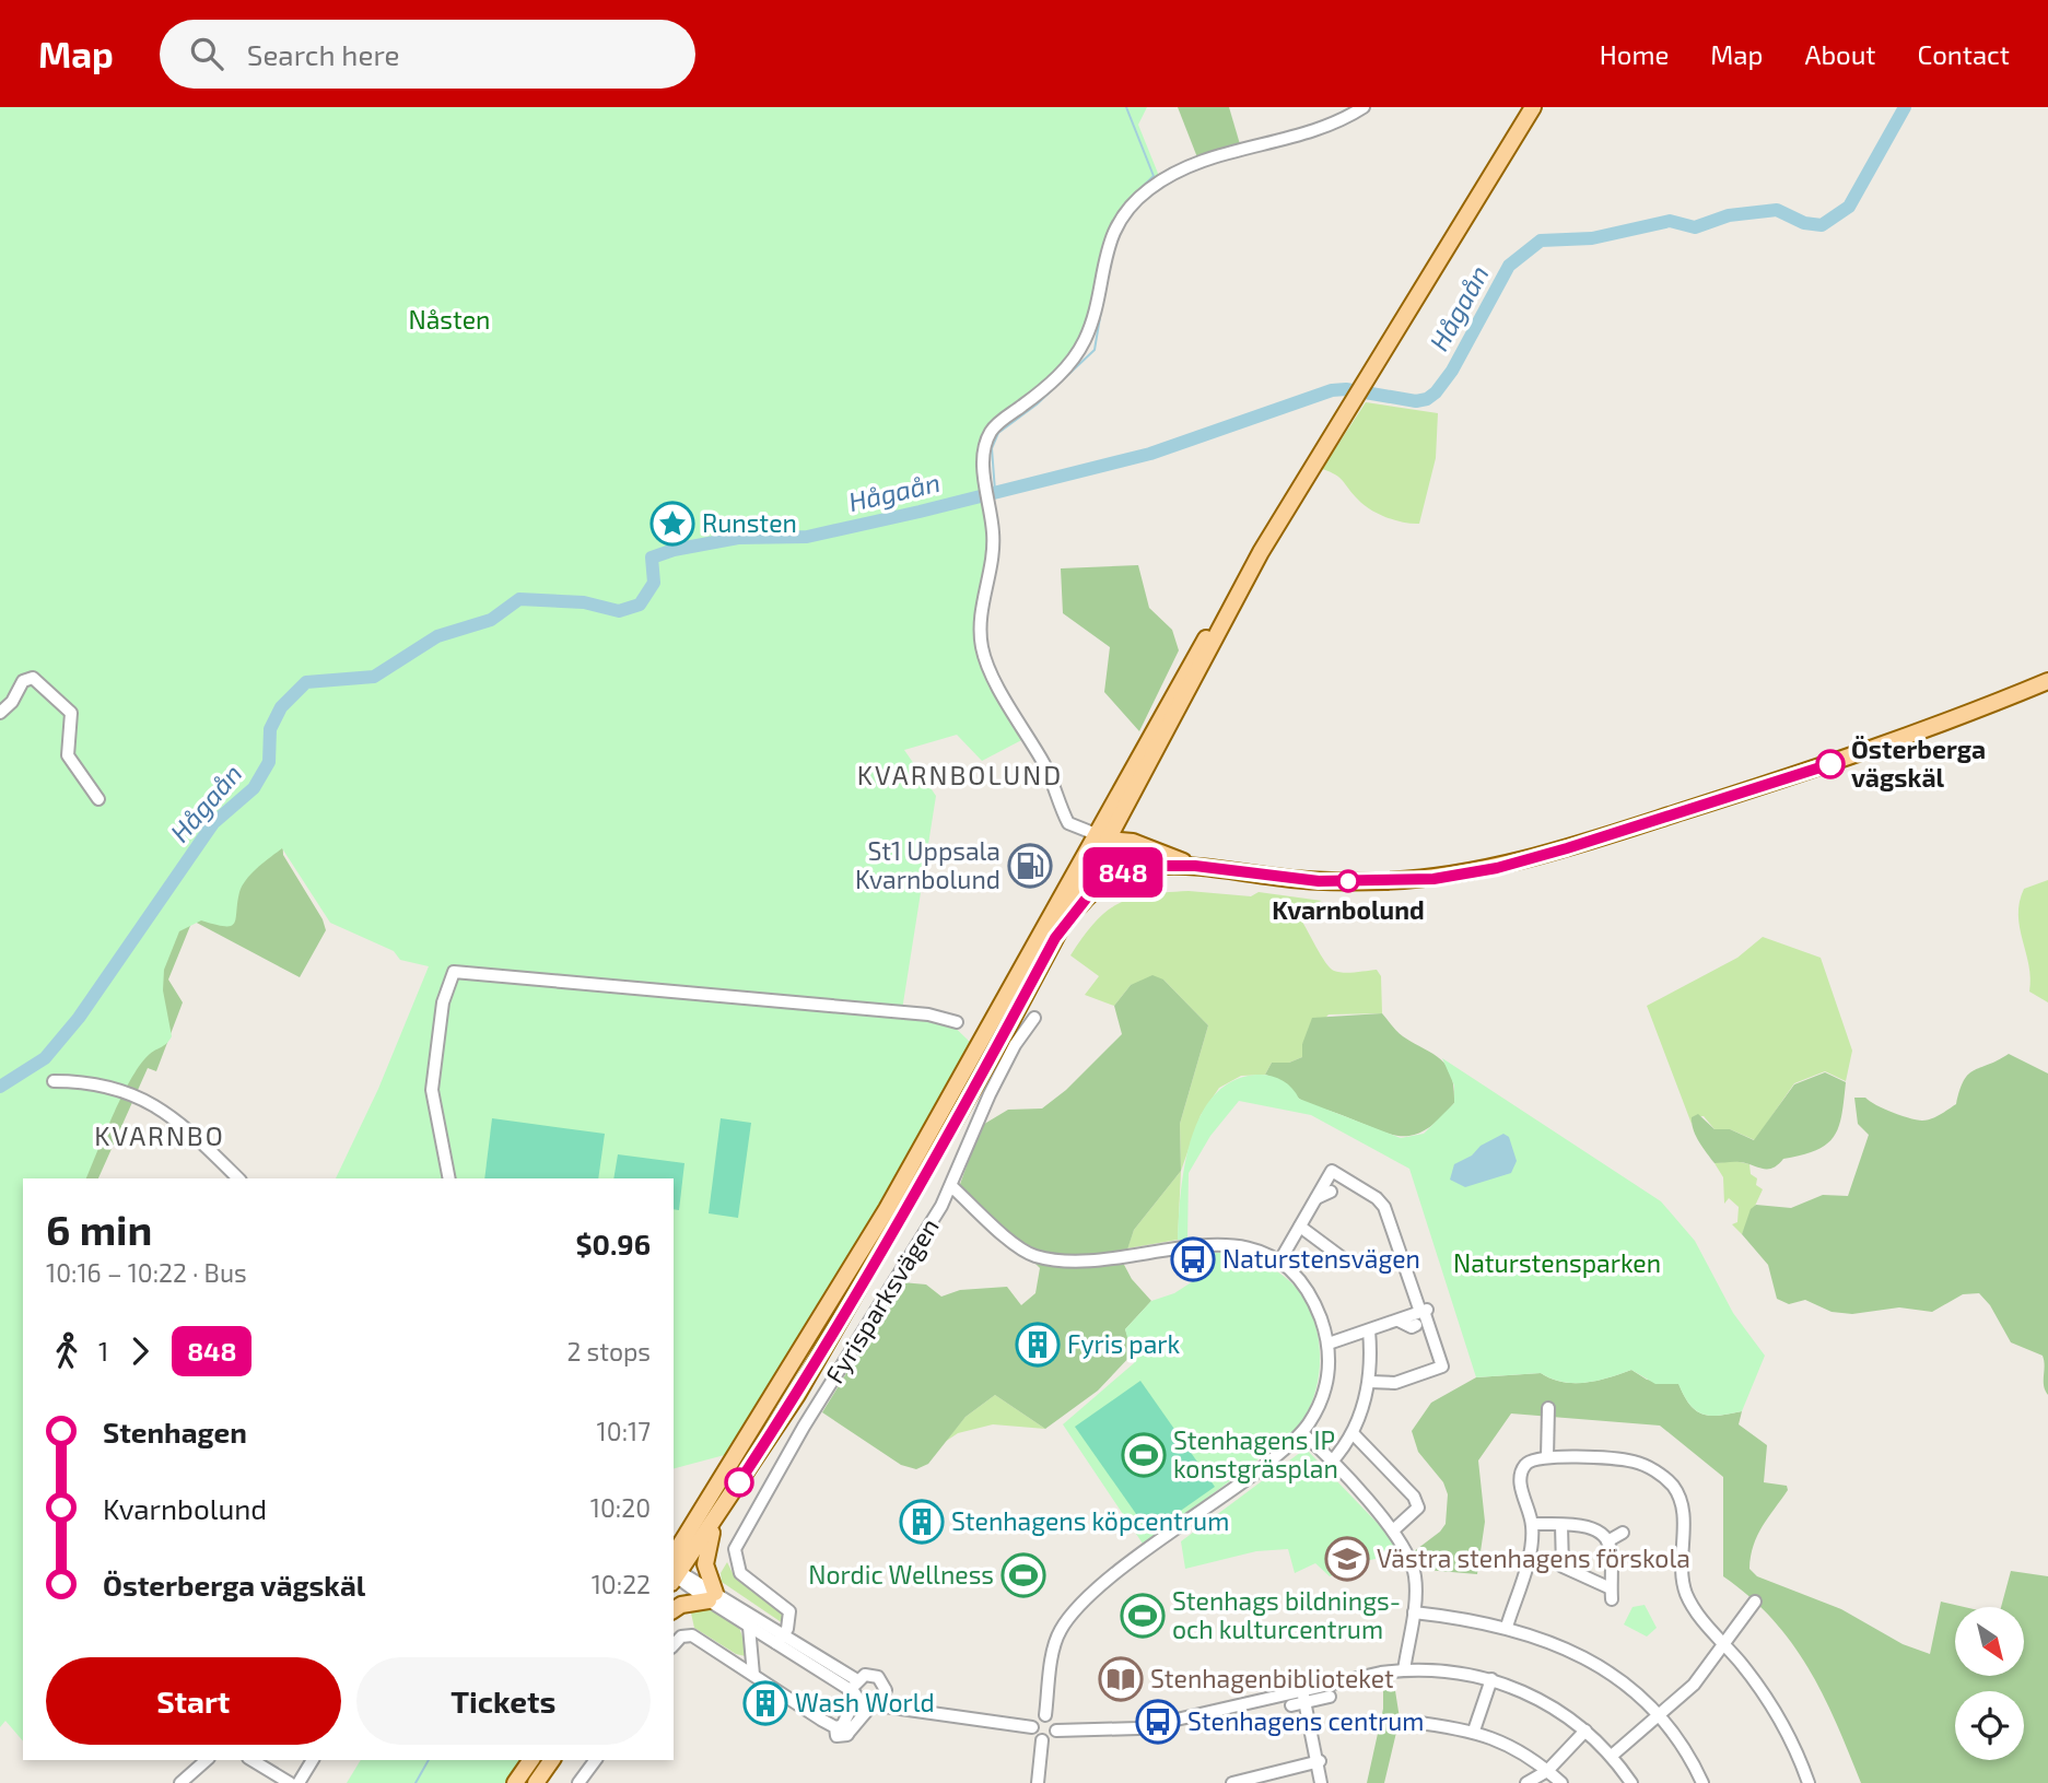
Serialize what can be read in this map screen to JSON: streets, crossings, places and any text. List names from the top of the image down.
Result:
{
  "streets": {
    "street": ["Fyrisparksvägen"]
  },
  "districts": ["KVARNBOLUND", "KVARNBO"],
  "water": ["Hågaån"],
  "parks": ["Nåsten", "Naturstensparken"],
  "places": {
    "place": ["Runsten"],
    "other": ["Österberga vägskäl", "Kvarnbolund"],
    "fuel station": ["St1 Uppsala Kvarnbolund"],
    "bus stop": ["Naturstensvägen", "Stenhagens centrum"],
    "building": ["Fyris park", "Stenhagens köpcentrum", "Wash World"],
    "sports": ["Stenhagens IP konstgräsplan", "Nordic Wellness", "Stenhags bildnings- och kulturcentrum"],
    "school or university": ["Västra stenhagens förskola"],
    "library": ["Stenhagenbiblioteket"]
  },
  "lines": ["bus line 848"],
  "north": "bottom right",
  "page": {
    "header": "Map",
    "search": "Search here",
    "nav": [
      "Home",
      "Map",
      "About",
      "Contact"
    ],
    "on_map": "848",
    "heading": ["6 min", "10:16 – 10:22 · Bus", "$0.96"],
    "legs": ["1", "848", "2 stops"],
    "list": [
      {
        "name": "Stenhagen",
        "value": "10:17"
      },
      {
        "name": "Kvarnbolund",
        "value": "10:20"
      },
      {
        "name": "Österberga vägskäl",
        "value": "10:22"
      }
    ],
    "buttons": ["Start", "Tickets"]
  }
}
